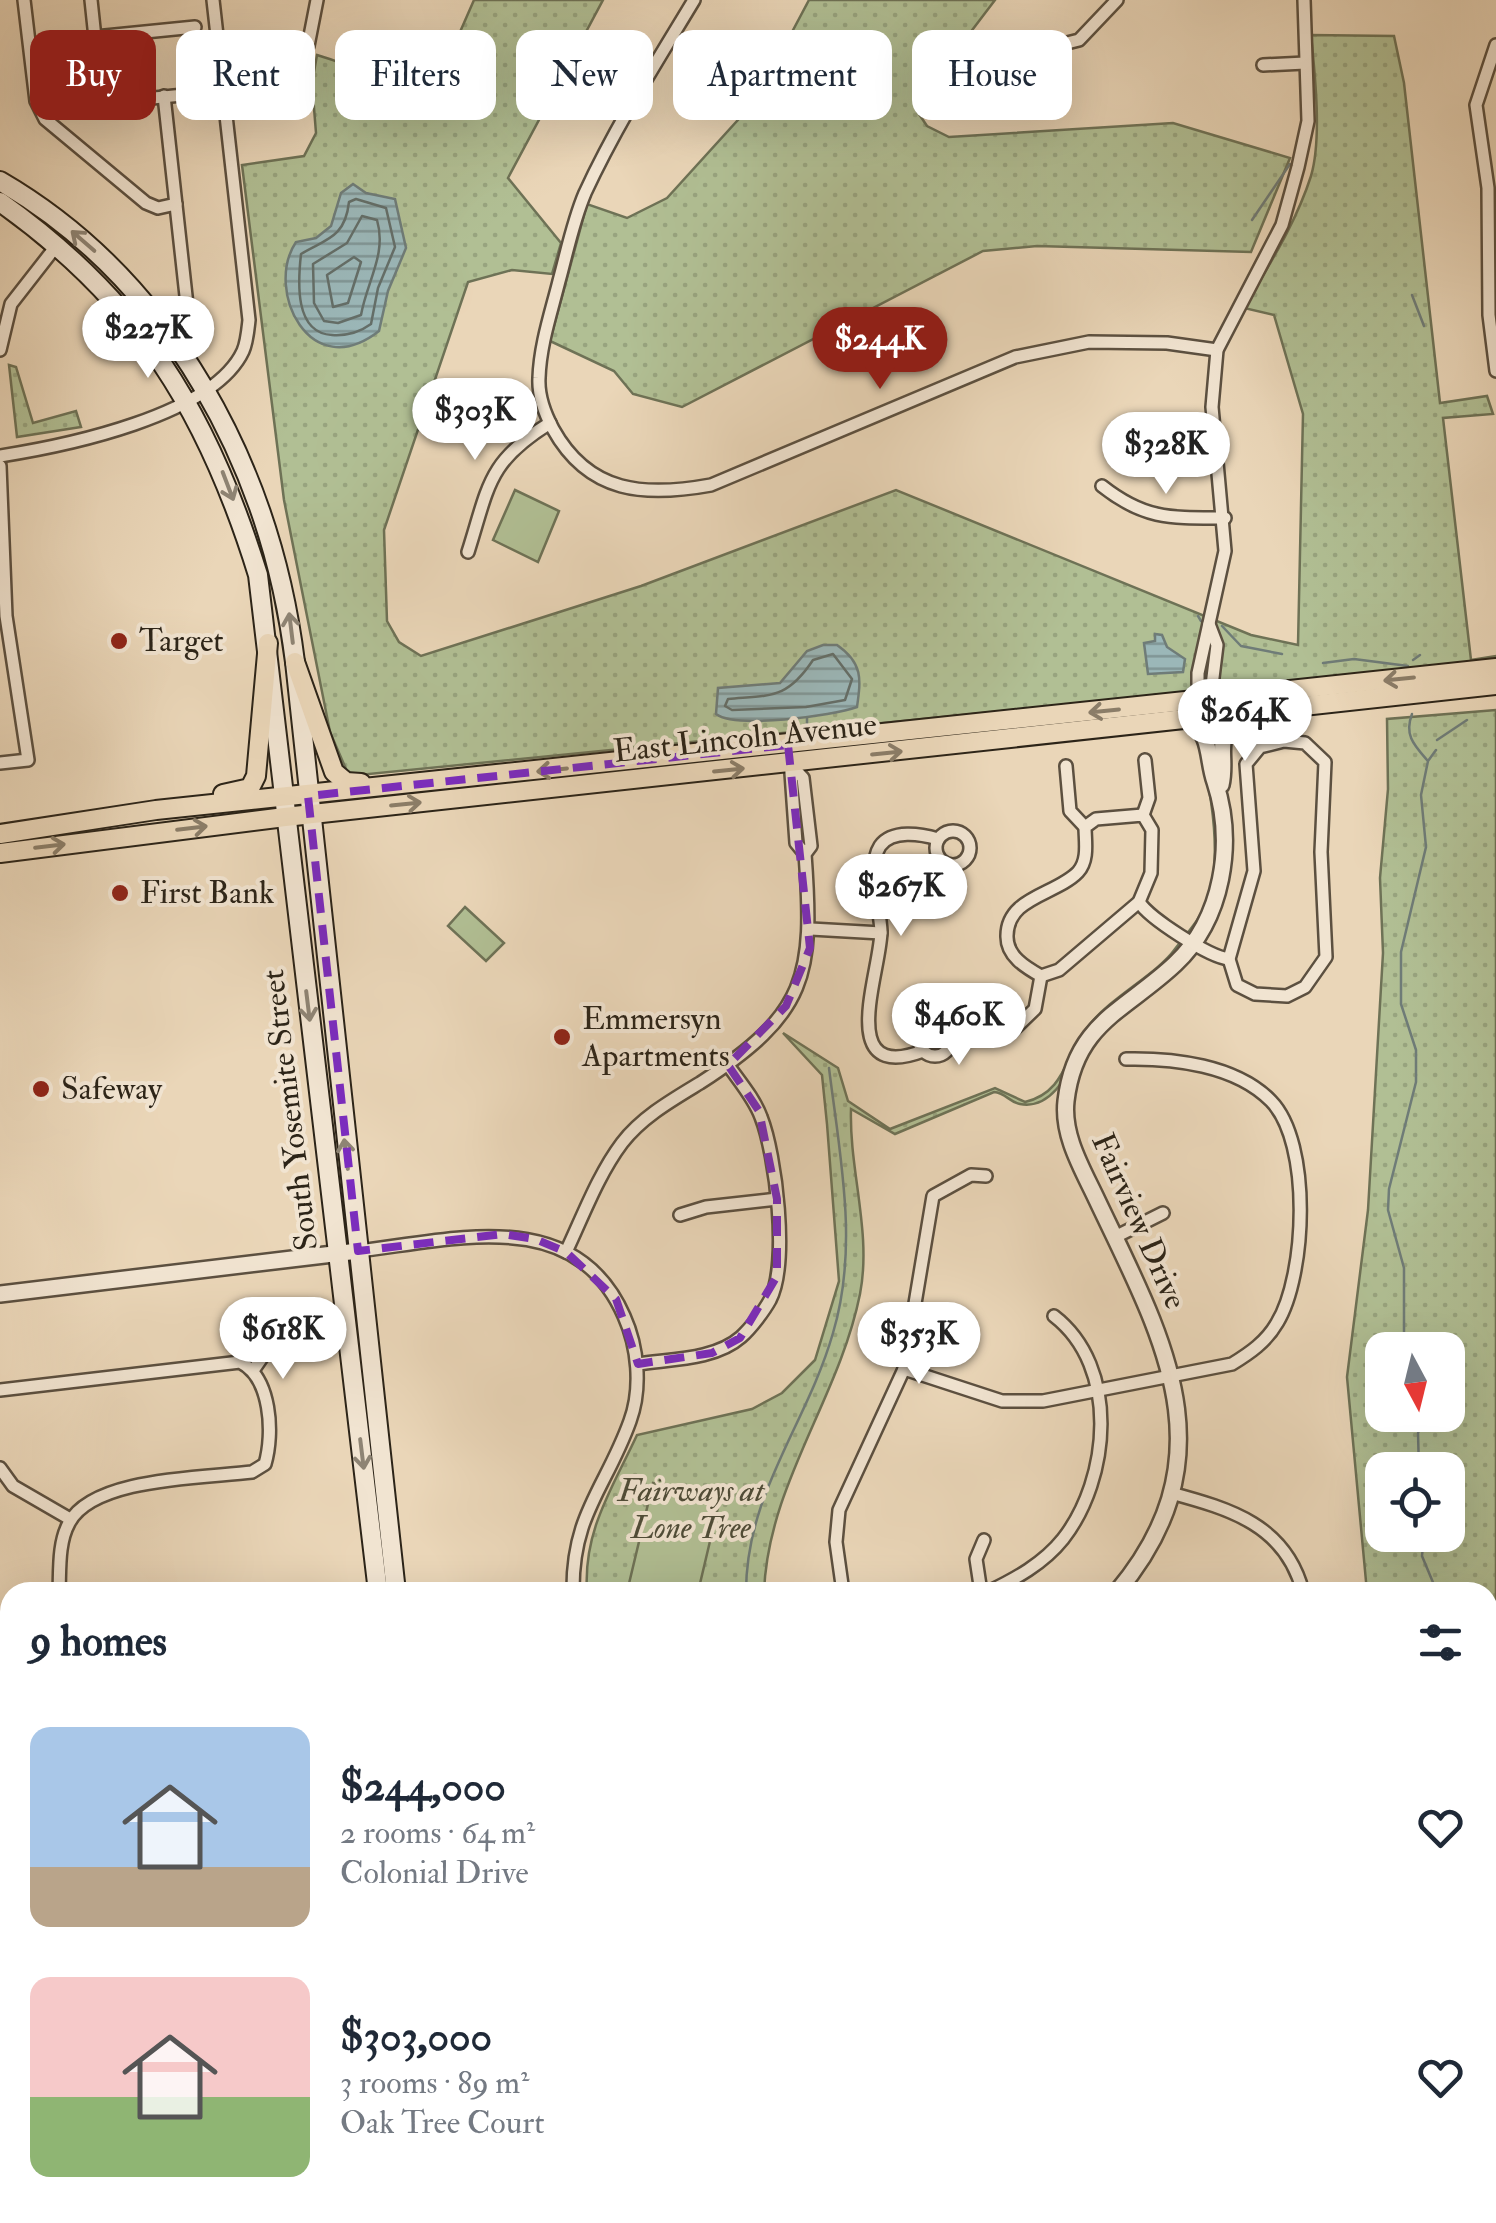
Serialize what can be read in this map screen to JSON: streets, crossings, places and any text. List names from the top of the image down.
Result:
{
  "streets": {
    "main road": ["East Lincoln Avenue", "South Yosemite Street"],
    "street": ["Fairview Drive"]
  },
  "crossings": [
    ["East Lincoln Avenue", "South Yosemite Street"],
    ["East Lincoln Avenue", "Fairview Drive"]
  ],
  "parks": ["Fairways at Lone Tree"],
  "places": [
    "Target",
    "First Bank",
    "Emmersyn Apartments",
    "Safeway"
  ],
  "north": "bottom",
  "page": {
    "chip": [
      "Buy",
      "Rent",
      "Filters",
      "New",
      "Apartment",
      "House"
    ],
    "price": [
      "$227K",
      "$244K",
      "$303K",
      "$328K",
      "$264K",
      "$267K",
      "$460K",
      "$618K",
      "$353K"
    ],
    "heading": "9 homes",
    "list": [
      {
        "name": "$244,000",
        "note": "2 rooms · 64 m² · Colonial Drive"
      },
      {
        "name": "$303,000",
        "note": "3 rooms · 89 m² · Oak Tree Court"
      }
    ]
  }
}
